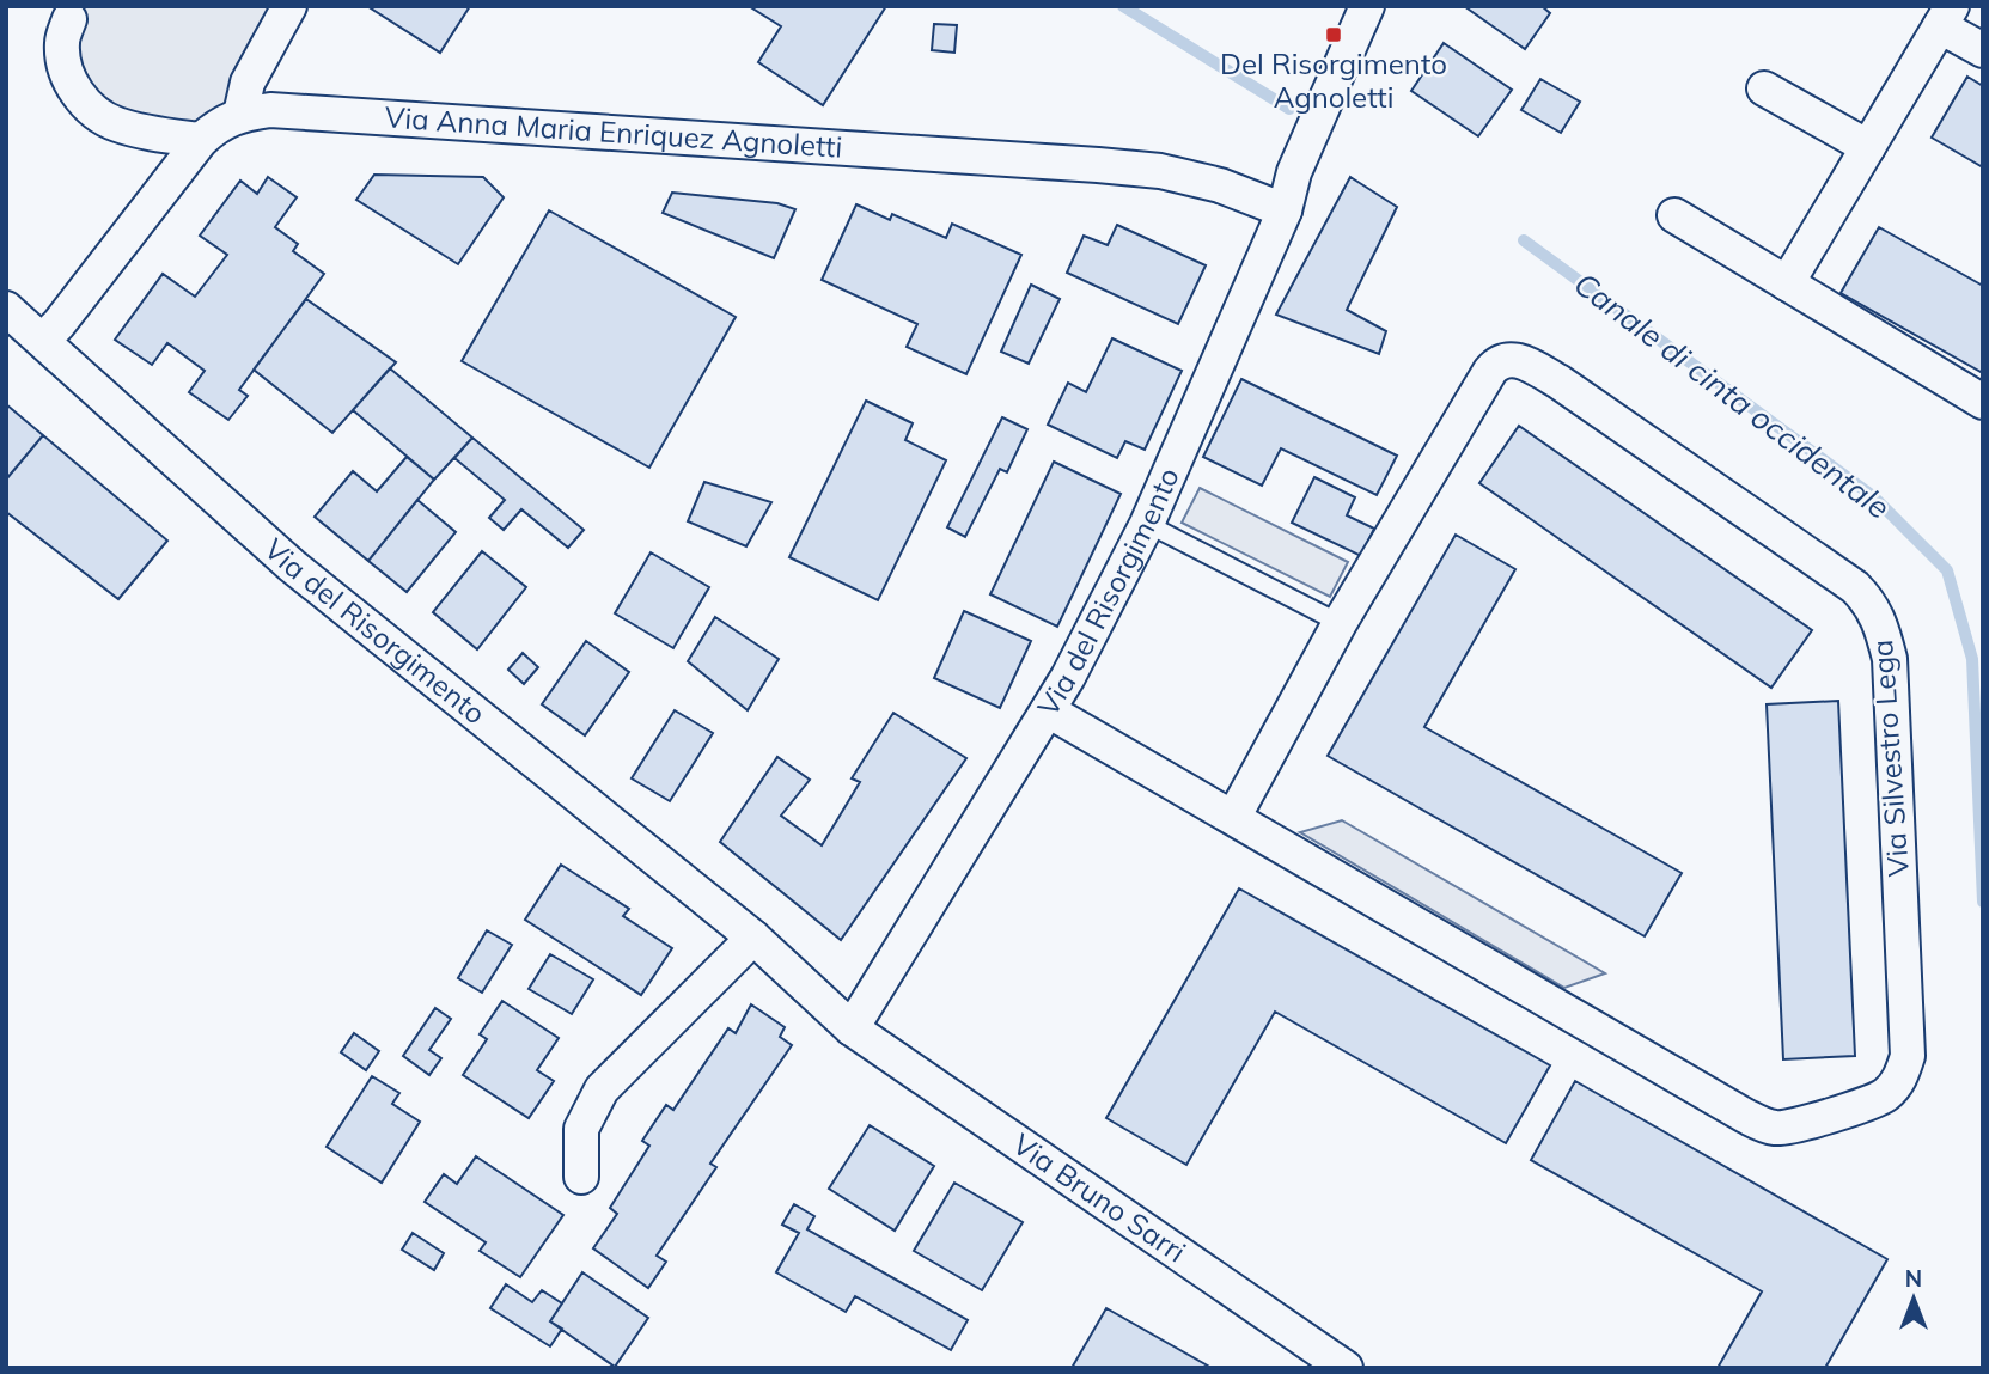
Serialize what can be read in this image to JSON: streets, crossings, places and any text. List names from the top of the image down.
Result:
{
  "streets": {
    "street": [
      "Via Anna Maria Enriquez Agnoletti",
      "Via del Risorgimento",
      "Via Silvestro Lega",
      "Via Bruno Sarri"
    ]
  },
  "crossings": [
    ["Via Anna Maria Enriquez Agnoletti", "Via del Risorgimento"],
    ["Via del Risorgimento", "Via Silvestro Lega"],
    ["Via del Risorgimento", "Via Bruno Sarri"]
  ],
  "water": ["Canale di cinta occidentale"],
  "places": {
    "transit": ["Del Risorgimento Agnoletti"]
  },
  "north": "top"
}
